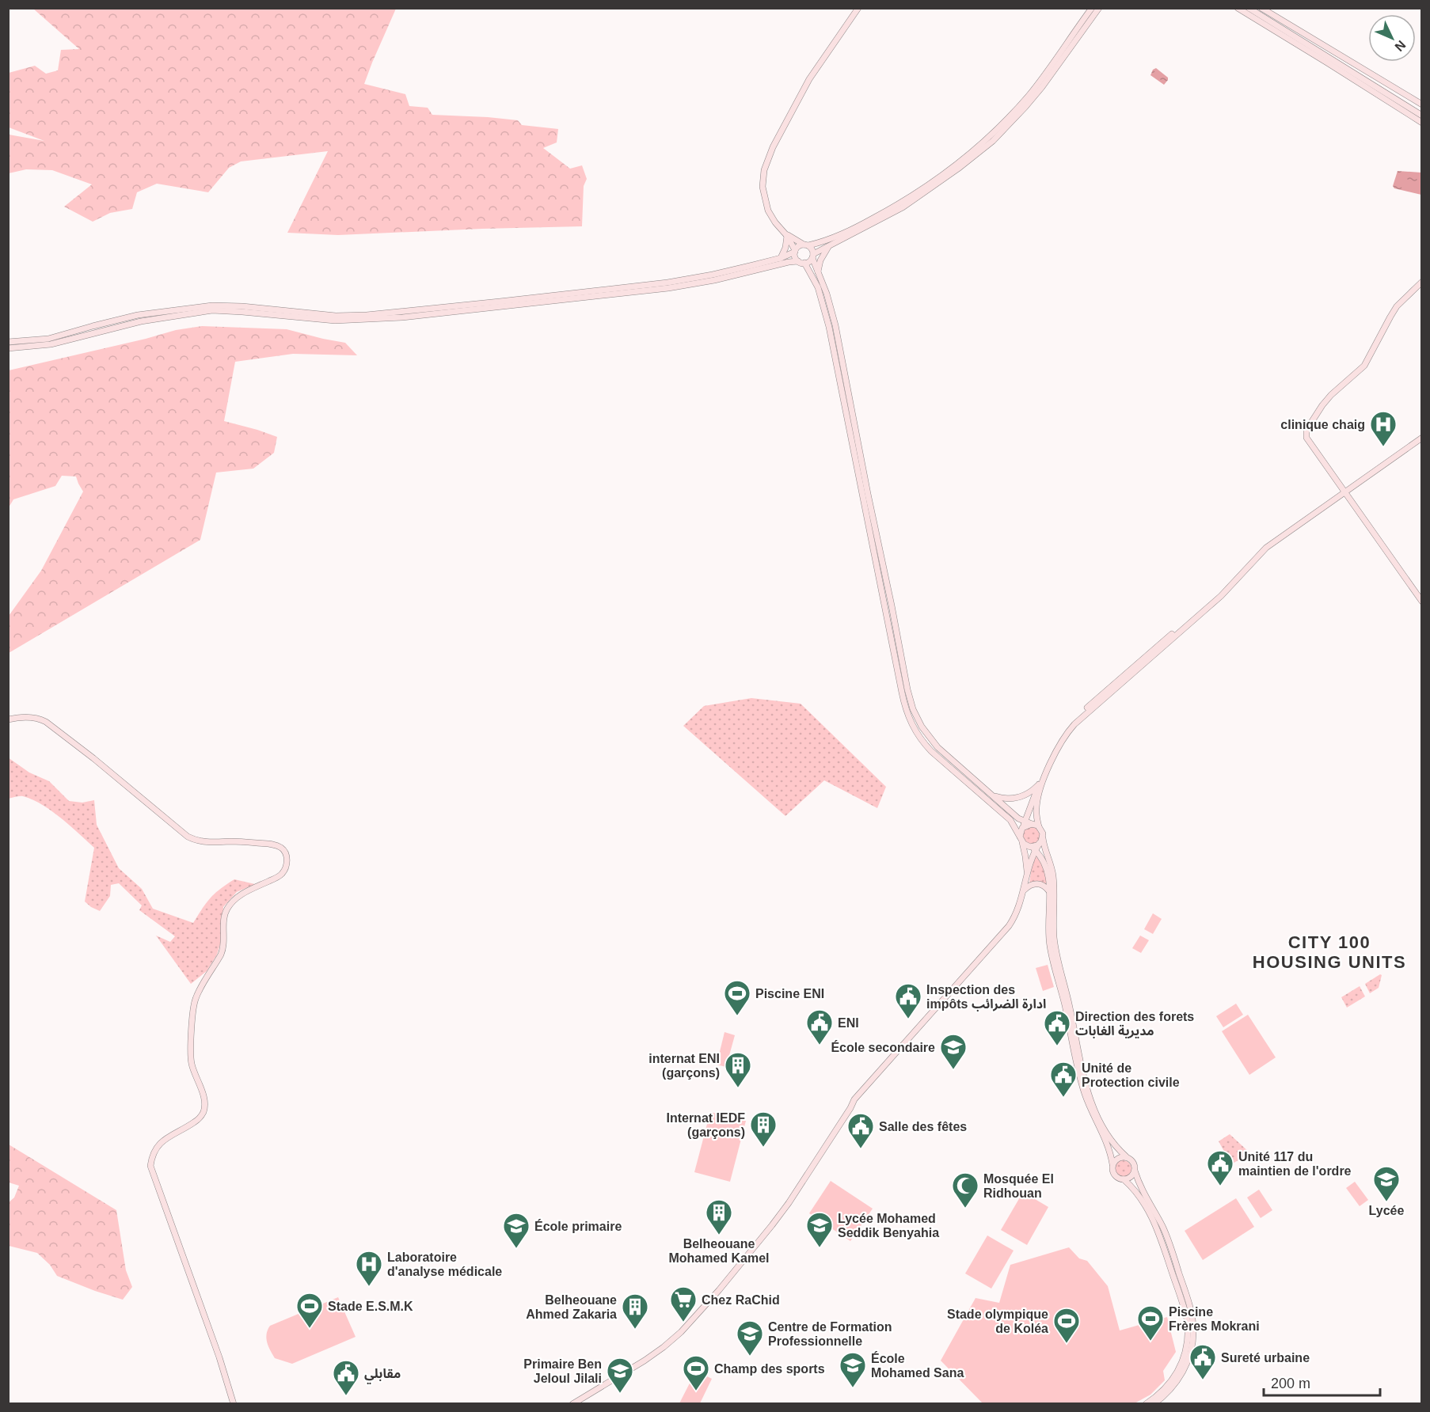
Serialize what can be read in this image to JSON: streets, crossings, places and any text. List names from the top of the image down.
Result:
{
  "districts": ["CITY 100 HOUSING UNITS"],
  "places": {
    "hospital": ["clinique chaig", "Laboratoire d'analyse médicale"],
    "sports": [
      "Piscine ENI",
      "Stade E.S.M.K",
      "Piscine Frères Mokrani",
      "Stade olympique de Koléa",
      "Champ des sports"
    ],
    "public building": [
      "Inspection des impôts ادارة الضرائب",
      "ENI",
      "Direction des forets مديرية الغابات",
      "Unité de Protection civile",
      "Salle des fêtes",
      "Unité 117 du maintien de l'ordre",
      "Sureté urbaine",
      "مقابلي"
    ],
    "school or university": [
      "École secondaire",
      "Lycée",
      "Lycée Mohamed Seddik Benyahia",
      "École primaire",
      "Centre de Formation Professionnelle",
      "École Mohamed Sana",
      "Primaire Ben Jeloul Jilali"
    ],
    "building": [
      "internat ENI (garçons)",
      "Internat IEDF (garçons)",
      "Belheouane Mohamed Kamel",
      "Belheouane Ahmed Zakaria"
    ],
    "mosque": ["Mosquée El Ridhouan"],
    "supermarket": ["Chez RaChid"]
  },
  "scale_bar": "200 m",
  "north": "bottom right"
}
